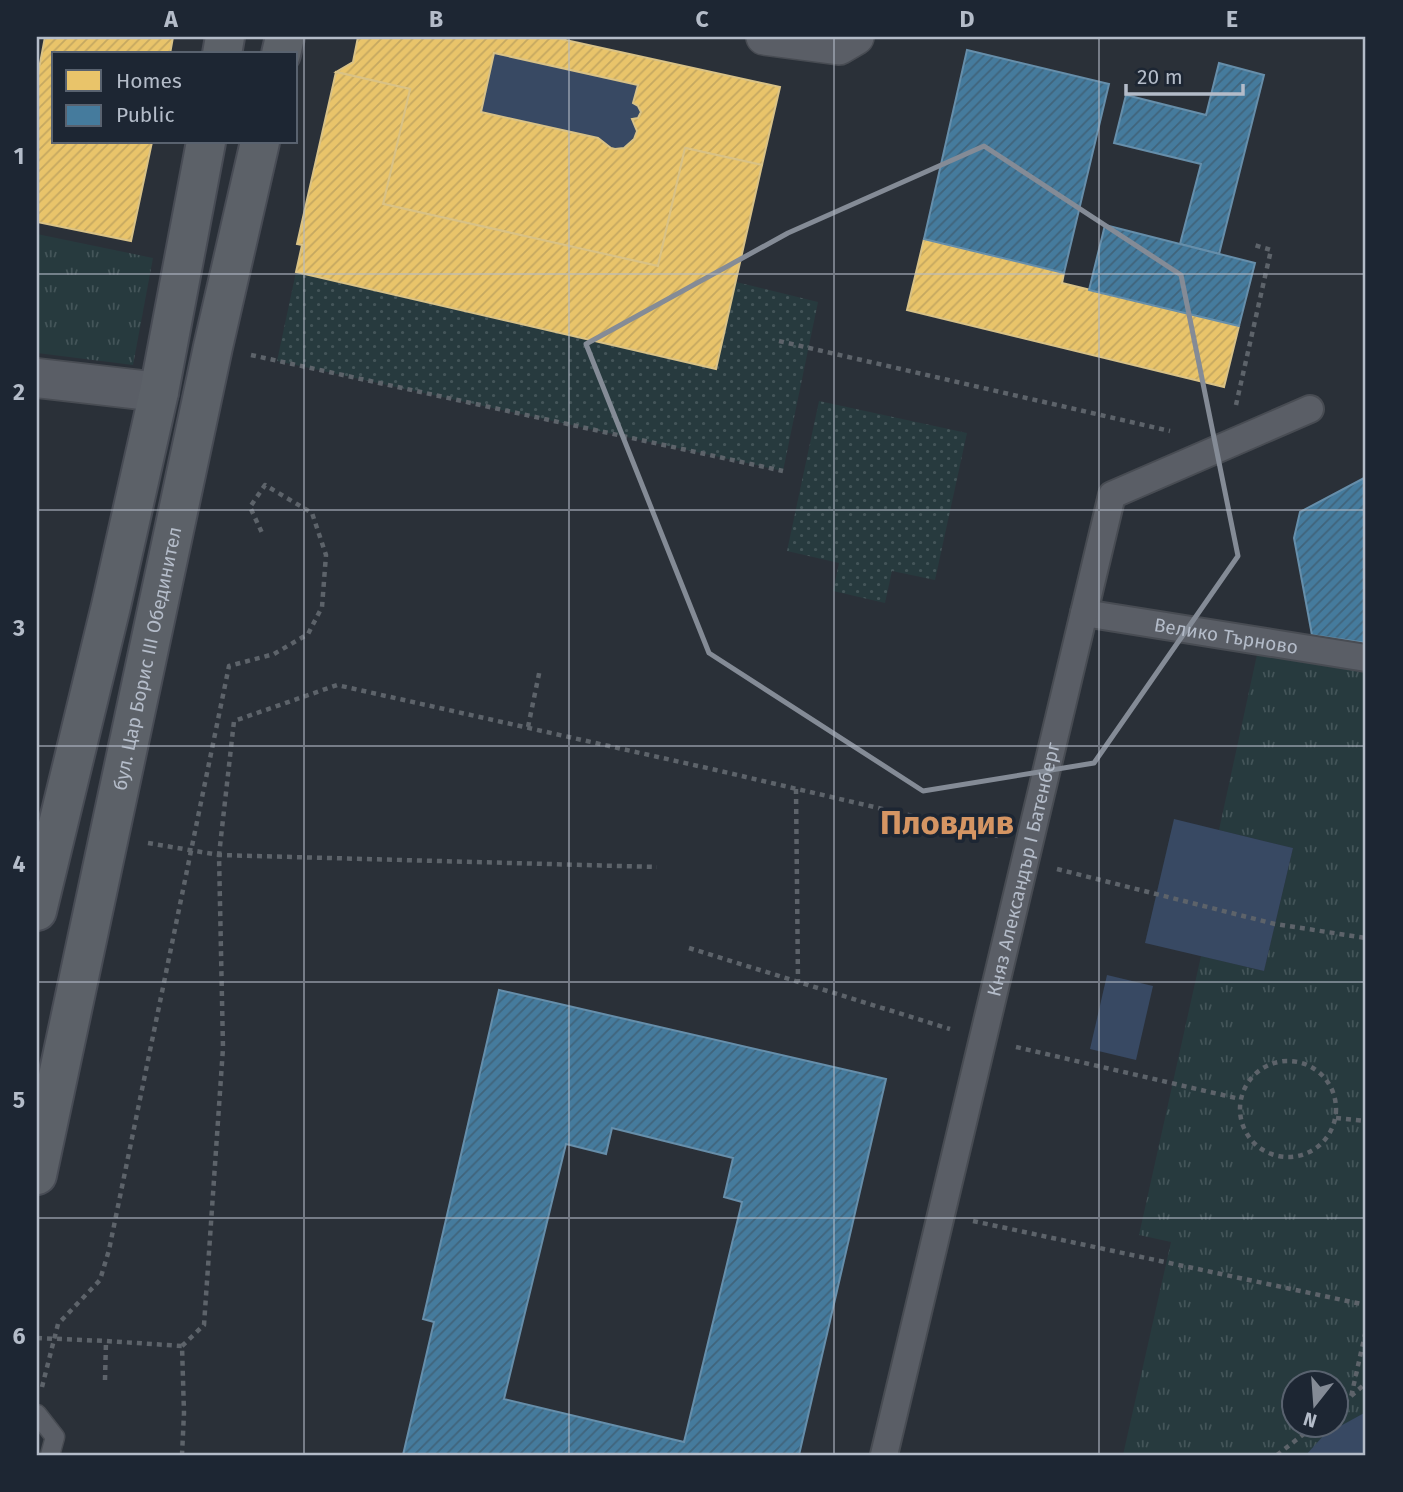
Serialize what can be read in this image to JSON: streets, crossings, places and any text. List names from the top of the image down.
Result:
{
  "streets": {
    "main road": ["бул. Цар Борис III Обединител"],
    "street": ["Велико Търново", "Княз Александър I Батенберг"]
  },
  "crossings": [
    ["Велико Търново", "Княз Александър I Батенберг"]
  ],
  "districts": ["Пловдив"],
  "legend": ["Homes", "Public"],
  "scale_bar": "20 m",
  "north": "bottom",
  "grid": {
    "columns": [
      "A",
      "B",
      "C",
      "D",
      "E"
    ],
    "rows": [
      "1",
      "2",
      "3",
      "4",
      "5",
      "6"
    ]
  }
}
